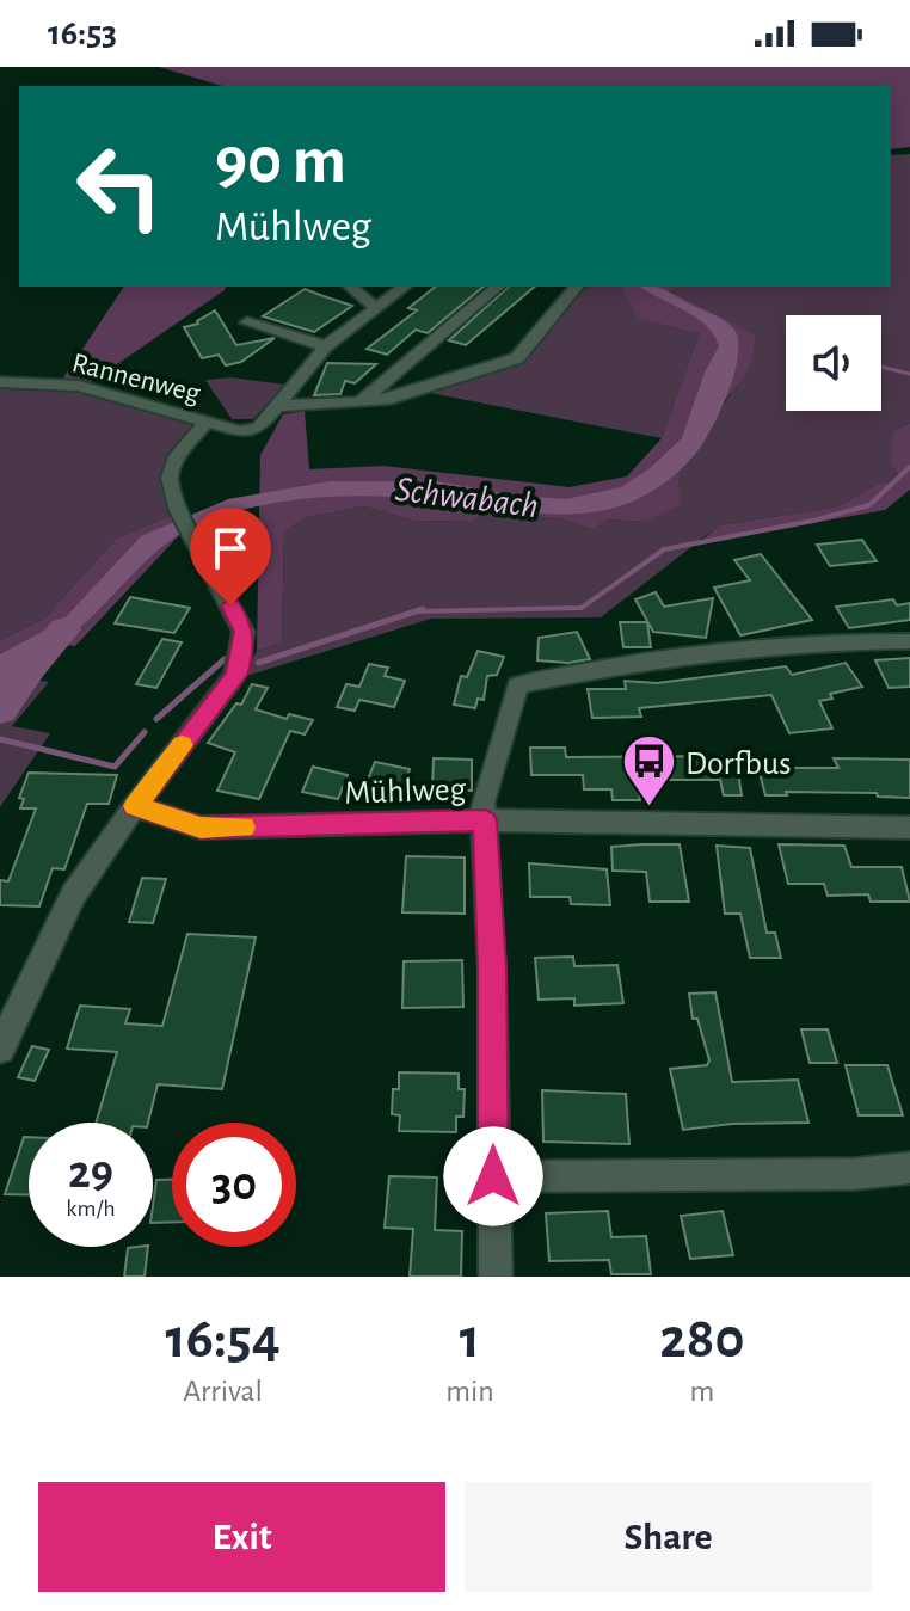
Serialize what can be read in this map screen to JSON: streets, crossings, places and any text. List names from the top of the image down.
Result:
{
  "streets": {
    "street": ["Rannenweg", "Mühlweg"]
  },
  "water": ["Schwabach"],
  "places": {
    "bus stop": ["Dorfbus"]
  },
  "page": {
    "status": "16:53",
    "turn": ["90 m", "Mühlweg"],
    "speed": "29 km/h",
    "limit": "30",
    "eta": [
      "16:54",
      "Arrival",
      "1",
      "min",
      "280",
      "m"
    ],
    "buttons": ["Exit", "Share"]
  }
}
